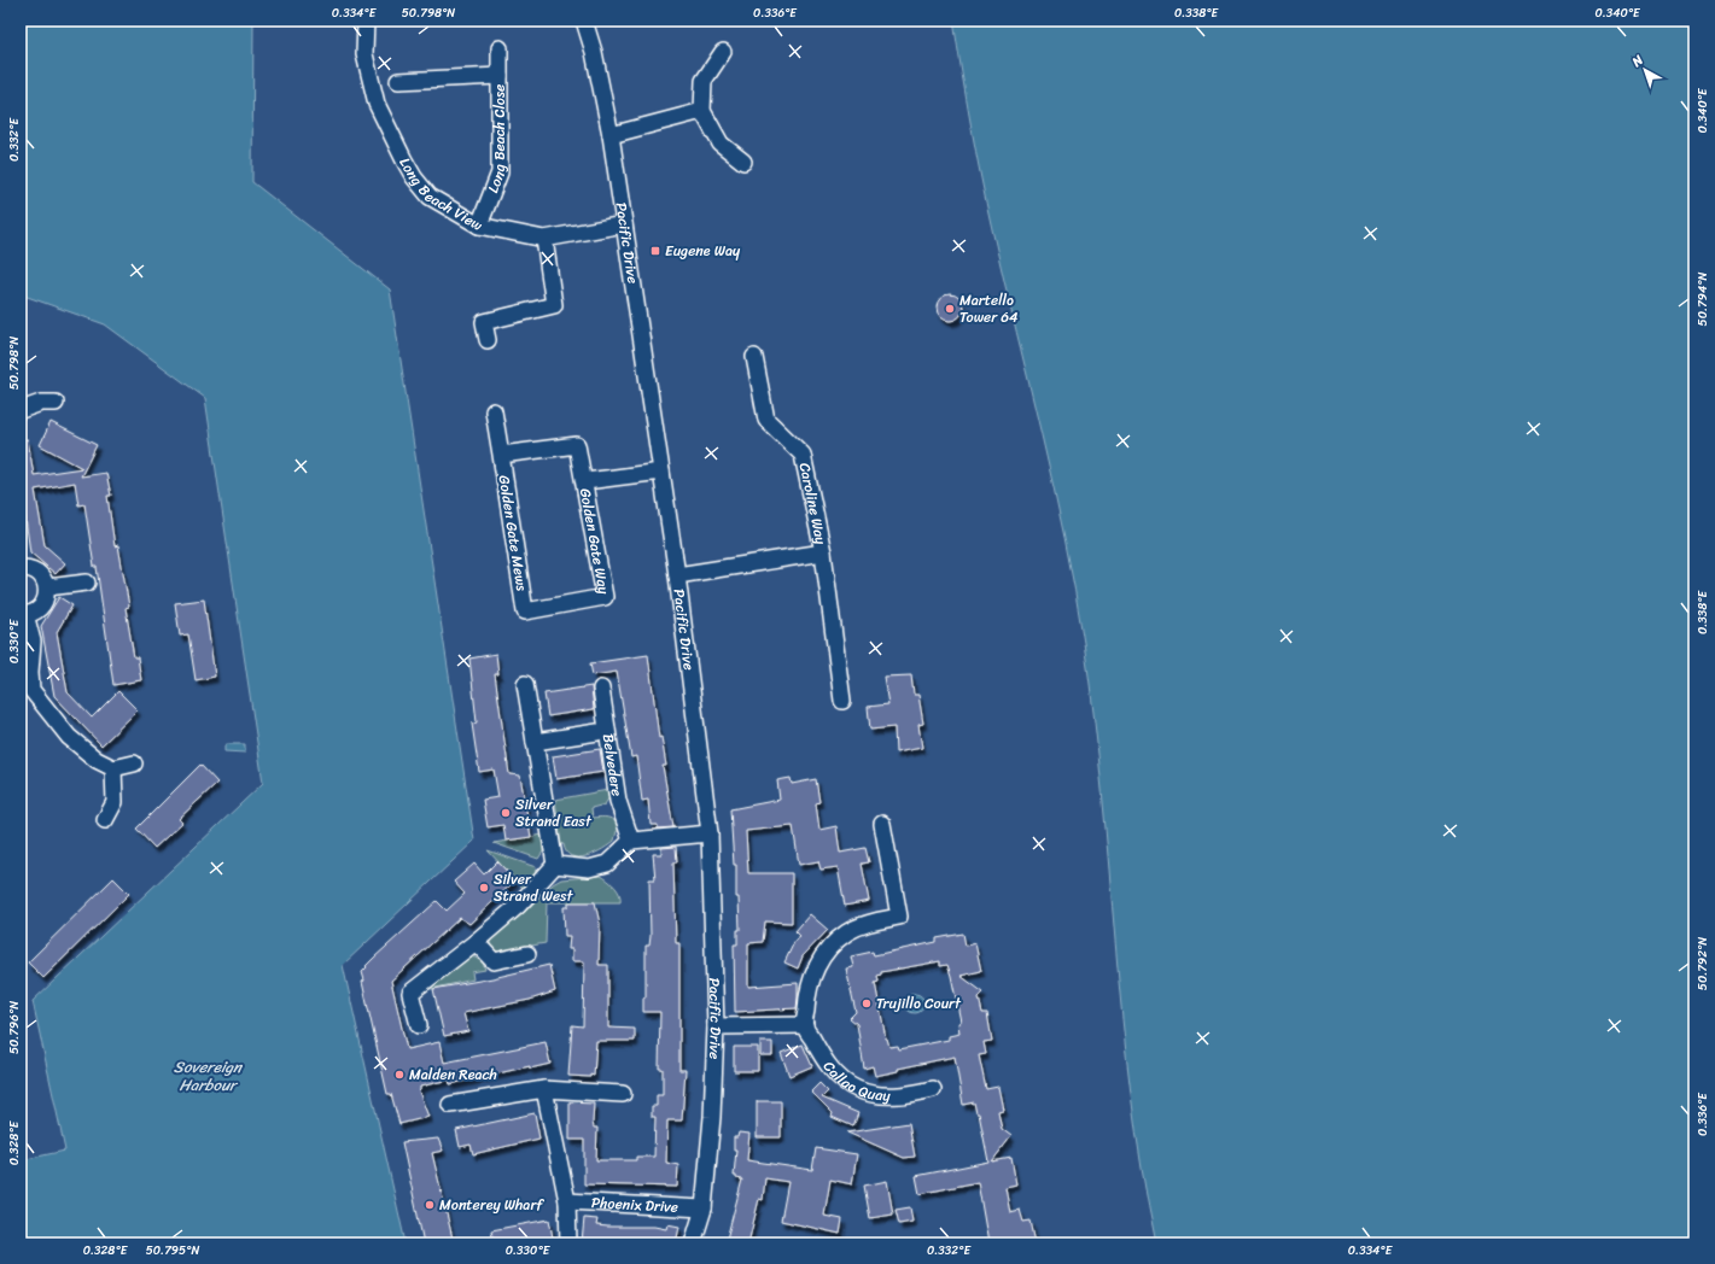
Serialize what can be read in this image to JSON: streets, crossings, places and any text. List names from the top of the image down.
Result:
{
  "streets": {
    "street": [
      "Long Beach Close",
      "Long Beach View",
      "Pacific Drive",
      "Caroline Way",
      "Golden Gate Mews",
      "Golden Gate Way",
      "Belvedere",
      "Callao Quay",
      "Phoenix Drive"
    ]
  },
  "crossings": [
    ["Long Beach Close", "Long Beach View"],
    ["Long Beach View", "Pacific Drive"],
    ["Pacific Drive", "Caroline Way"],
    ["Pacific Drive", "Golden Gate Way"],
    ["Pacific Drive", "Phoenix Drive"],
    ["Golden Gate Mews", "Golden Gate Way"]
  ],
  "water": ["Sovereign Harbour"],
  "places": {
    "transit": ["Eugene Way"],
    "other": [
      "Martello Tower 64",
      "Silver Strand East",
      "Silver Strand West",
      "Trujillo Court",
      "Malden Reach",
      "Monterey Wharf"
    ]
  },
  "north": "top left",
  "coordinates": [
    "0.334°E",
    "50.798°N",
    "0.336°E",
    "0.338°E",
    "0.340°E",
    "0.332°E",
    "50.794°N",
    "0.330°E",
    "50.792°N",
    "50.796°N",
    "0.328°E",
    "50.795°N"
  ]
}
